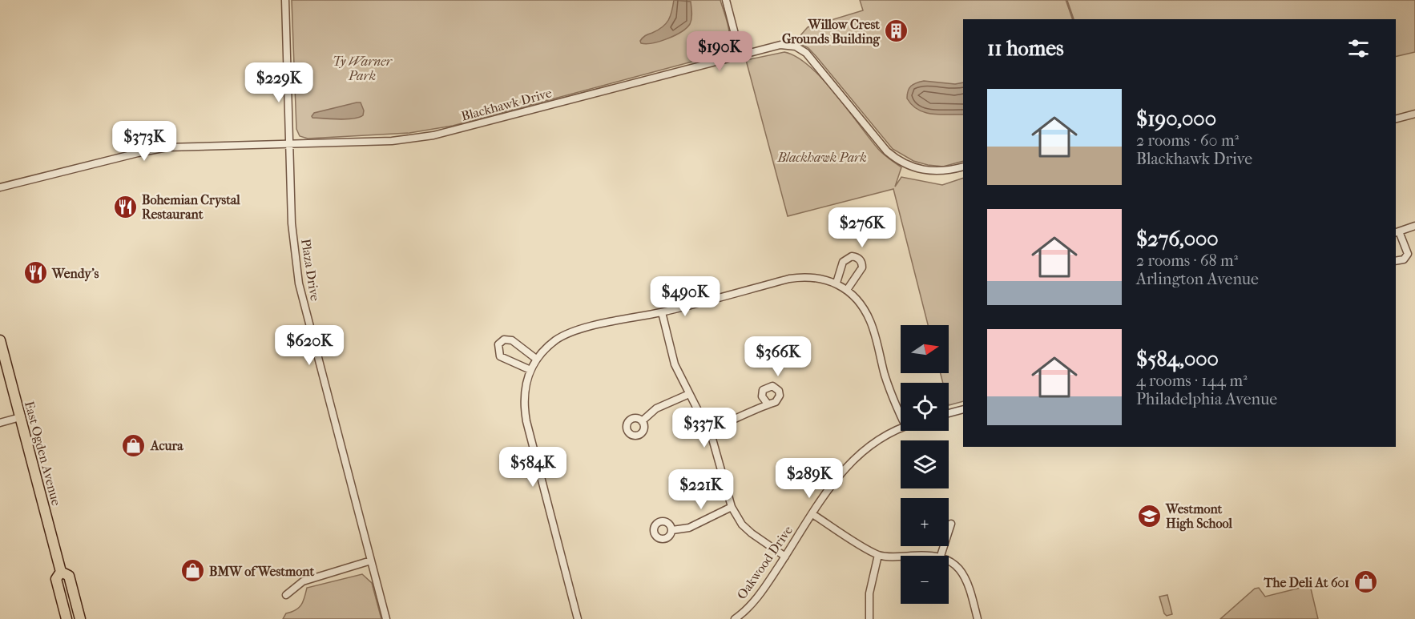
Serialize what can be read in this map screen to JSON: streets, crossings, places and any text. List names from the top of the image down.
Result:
{
  "streets": {
    "main road": ["East Ogden Avenue"],
    "street": ["Blackhawk Drive", "Plaza Drive", "Oakwood Drive"]
  },
  "crossings": [
    ["Blackhawk Drive", "Plaza Drive"]
  ],
  "parks": ["Ty Warner Park", "Blackhawk Park"],
  "places": {
    "building": ["Willow Crest Grounds Building"],
    "restaurant": ["Bohemian Crystal Restaurant", "Wendy's"],
    "shop": ["Acura", "BMW of Westmont", "The Deli At 601"],
    "school or university": ["Westmont High School"]
  },
  "north": "right",
  "page": {
    "heading": "11 homes",
    "price": [
      "$190K",
      "$229K",
      "$373K",
      "$276K",
      "$490K",
      "$620K",
      "$366K",
      "$337K",
      "$584K",
      "$289K",
      "$221K"
    ],
    "list": [
      {
        "name": "$190,000",
        "note": "2 rooms · 60 m² · Blackhawk Drive"
      },
      {
        "name": "$276,000",
        "note": "2 rooms · 68 m² · Arlington Avenue"
      },
      {
        "name": "$584,000",
        "note": "4 rooms · 144 m² · Philadelphia Avenue"
      }
    ],
    "map_buttons": ["+", "−"]
  }
}
